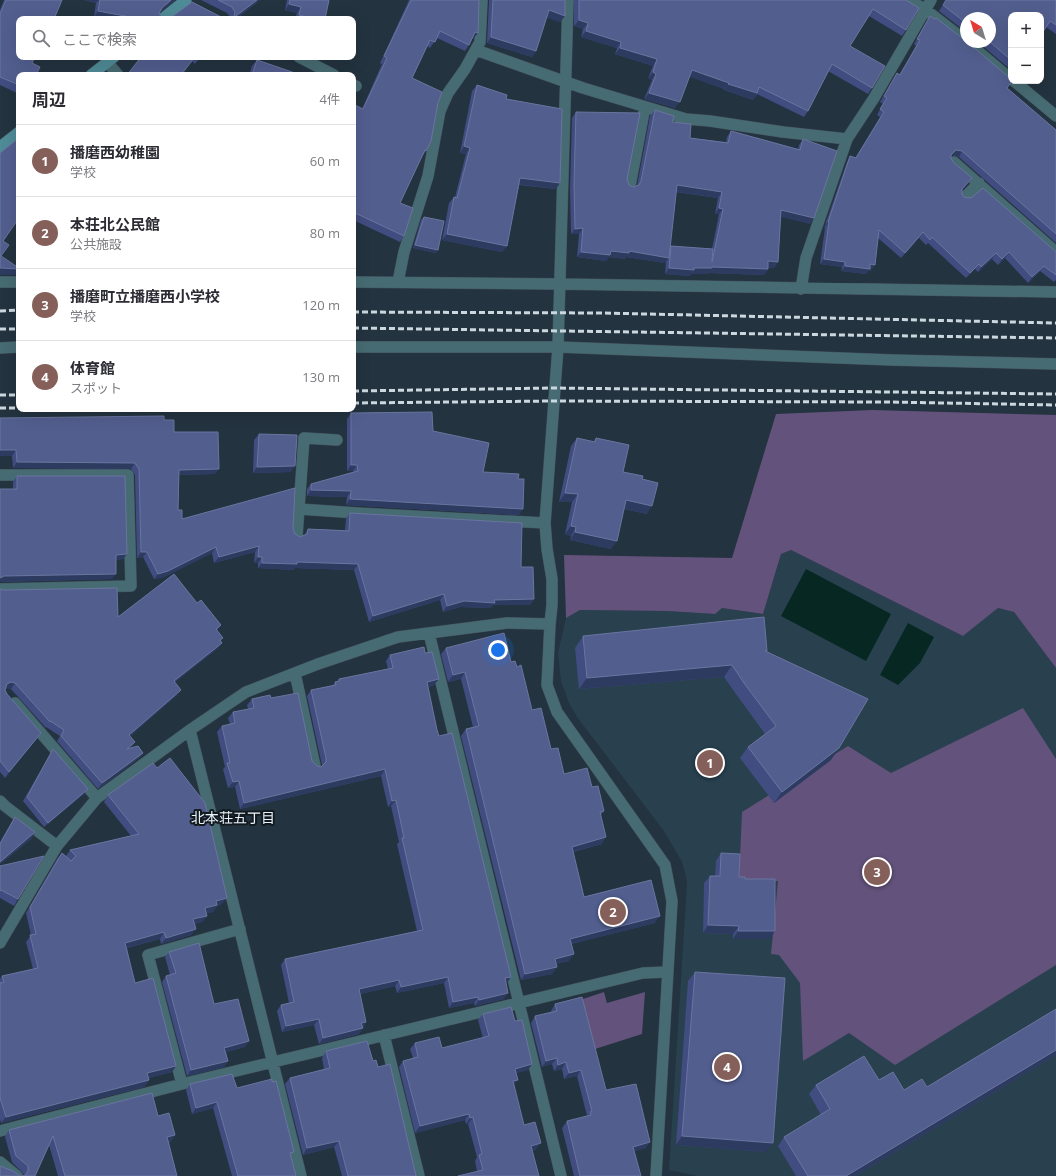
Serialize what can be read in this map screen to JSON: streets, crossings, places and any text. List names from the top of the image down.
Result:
{
  "districts": ["北本荘五丁目"],
  "north": "top left",
  "page": {
    "map_buttons": ["+", "−"],
    "search": "ここで検索",
    "heading": ["周辺", "4件"],
    "list": [
      {
        "mark": "1",
        "name": "播磨西幼稚園",
        "note": "学校",
        "value": "60 m"
      },
      {
        "mark": "2",
        "name": "本荘北公民館",
        "note": "公共施設",
        "value": "80 m"
      },
      {
        "mark": "3",
        "name": "播磨町立播磨西小学校",
        "note": "学校",
        "value": "120 m"
      },
      {
        "mark": "4",
        "name": "体育館",
        "note": "スポット",
        "value": "130 m"
      }
    ],
    "pins": [
      "1",
      "3",
      "2",
      "4"
    ]
  }
}
